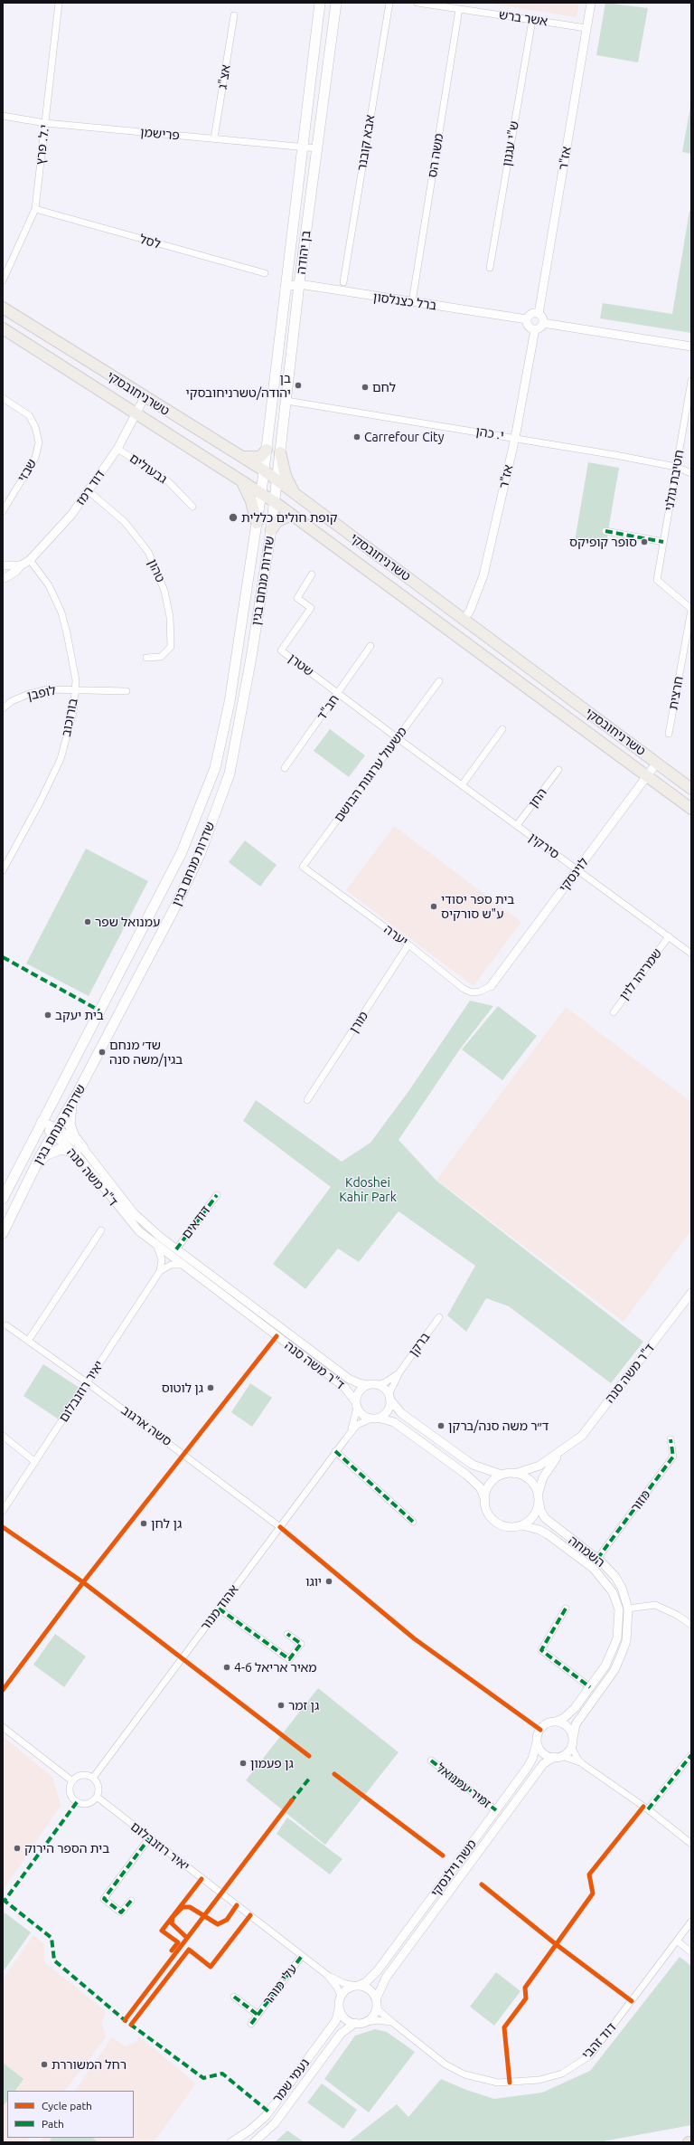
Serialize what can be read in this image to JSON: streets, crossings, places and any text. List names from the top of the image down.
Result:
{
  "streets": {
    "main road": ["בן יהודה", "טשרניחובסקי", "שדרות מנחם בגין"],
    "street": [
      "אשר ברש",
      "אצ\"ג",
      "פרישמן",
      "אבא קובנר",
      "ש\"י עגנון",
      "י.ל. פרץ",
      "משה הס",
      "אז\"ר",
      "לסל",
      "ברל כצנלסון",
      "י. כהן",
      "גבעולים",
      "שבזי",
      "חטיבת גולני",
      "דוד רמז",
      "טהון",
      "שטרן",
      "לופבן",
      "חרצית",
      "חב\"ד",
      "בורוכוב",
      "משעול ערוגות הבושם",
      "החן",
      "סירקין",
      "לוינסקי",
      "יערה",
      "שמריהו לוין",
      "מורן",
      "ד\"ר משה סנה",
      "דודאים",
      "ברקן",
      "יאיר רוזנבלום",
      "סשה ארגוב",
      "מזור",
      "השמחה",
      "אהוד מנור",
      "זמיר עמנואל",
      "משה וילנסקי",
      "עלי מוהר",
      "דוד זהבי",
      "נעמי שמר"
    ]
  },
  "crossings": [
    ["אשר ברש", "ש\"י עגנון"],
    ["אשר ברש", "משה הס"],
    ["אשר ברש", "אז\"ר"],
    ["אצ\"ג", "פרישמן"],
    ["פרישמן", "י.ל. פרץ"],
    ["פרישמן", "בן יהודה"],
    ["י.ל. פרץ", "לסל"],
    ["משה הס", "ברל כצנלסון"],
    ["אז\"ר", "ברל כצנלסון"],
    ["אז\"ר", "טשרניחובסקי"],
    ["אז\"ר", "י. כהן"],
    ["בן יהודה", "ברל כצנלסון"],
    ["בן יהודה", "טשרניחובסקי"],
    ["בן יהודה", "י. כהן"],
    ["בן יהודה", "שדרות מנחם בגין"],
    ["טשרניחובסקי", "דוד רמז"],
    ["טשרניחובסקי", "שדרות מנחם בגין"],
    ["טשרניחובסקי", "לוינסקי"],
    ["י. כהן", "חטיבת גולני"],
    ["גבעולים", "דוד רמז"],
    ["חטיבת גולני", "חרצית"],
    ["דוד רמז", "טהון"],
    ["דוד רמז", "בורוכוב"],
    ["שדרות מנחם בגין", "ד\"ר משה סנה"],
    ["שטרן", "חב\"ד"],
    ["שטרן", "משעול ערוגות הבושם"],
    ["שטרן", "סירקין"],
    ["לופבן", "בורוכוב"],
    ["משעול ערוגות הבושם", "סירקין"],
    ["משעול ערוגות הבושם", "יערה"],
    ["החן", "סירקין"],
    ["סירקין", "לוינסקי"],
    ["סירקין", "שמריהו לוין"],
    ["לוינסקי", "יערה"],
    ["יערה", "מורן"],
    ["ד\"ר משה סנה", "דודאים"],
    ["ד\"ר משה סנה", "ברקן"],
    ["ד\"ר משה סנה", "השמחה"],
    ["ד\"ר משה סנה", "אהוד מנור"],
    ["ברקן", "אהוד מנור"],
    ["יאיר רוזנבלום", "סשה ארגוב"],
    ["יאיר רוזנבלום", "אהוד מנור"],
    ["יאיר רוזנבלום", "עלי מוהר"],
    ["סשה ארגוב", "אהוד מנור"],
    ["מזור", "השמחה"],
    ["זמיר עמנואל", "משה וילנסקי"],
    ["משה וילנסקי", "דוד זהבי"],
    ["משה וילנסקי", "נעמי שמר"],
    ["דוד זהבי", "נעמי שמר"]
  ],
  "parks": ["Kdoshei Kahir Park"],
  "places": [
    "בן יהודה/טשרניחובסקי",
    "לחם",
    "Carrefour City",
    "קופת חולים כללית",
    "סופר קופיקס",
    "בית ספר יסודי ע\"ש סורקיס",
    "עמנואל שפר",
    "בית יעקב",
    "שד׳ מנחם בגין/משה סנה",
    "גן לוטוס",
    "ד״ר משה סנה/ברקן",
    "גן לחן",
    "יוגו",
    "מאיר אריאל 4-6",
    "גן זמר",
    "גן פעמון",
    "בית הספר הירוק",
    "רחל המשוררת"
  ],
  "legend": ["Cycle path", "Path"]
}
